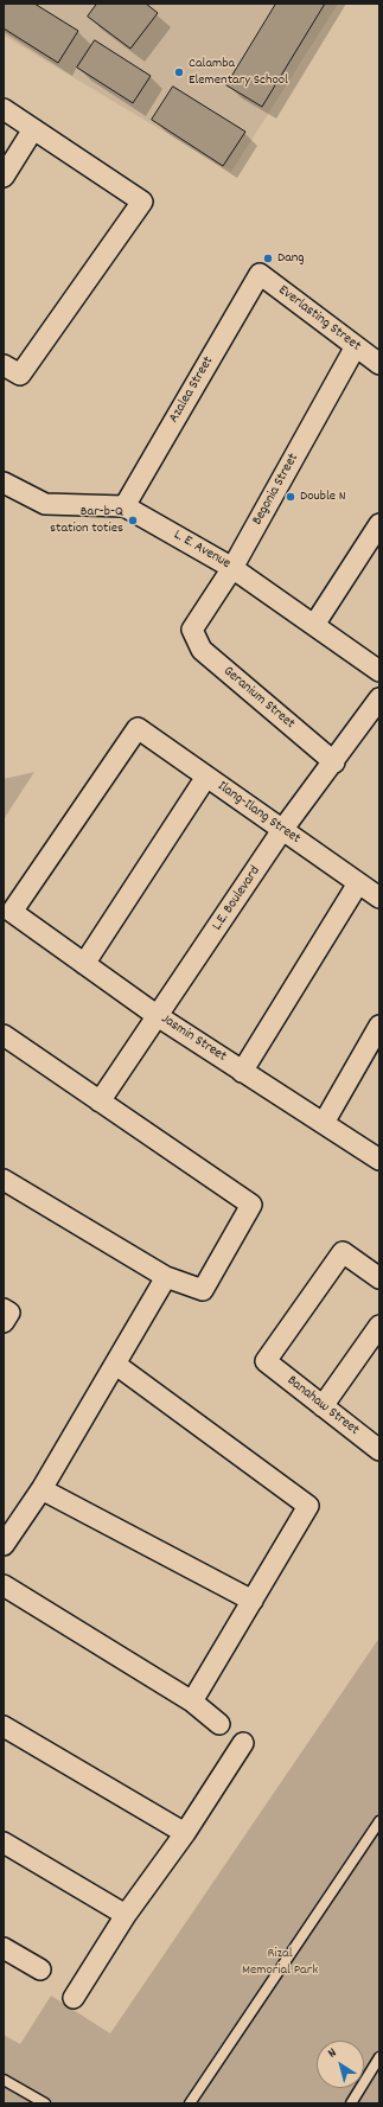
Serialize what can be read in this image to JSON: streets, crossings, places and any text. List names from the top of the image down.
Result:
{
  "streets": {
    "street": [
      "Everlasting Street",
      "Azalea Street",
      "Begonia Street",
      "L. E. Avenue",
      "Geranium Street",
      "Ilang-Ilang Street",
      "L.E. Boulevard",
      "Jasmin Street",
      "Banahaw Street"
    ]
  },
  "crossings": [
    ["Everlasting Street", "Azalea Street"],
    ["Everlasting Street", "Begonia Street"],
    ["Azalea Street", "L. E. Avenue"],
    ["Begonia Street", "L. E. Avenue"],
    ["Begonia Street", "Geranium Street"],
    ["Geranium Street", "L.E. Boulevard"],
    ["Ilang-Ilang Street", "L.E. Boulevard"],
    ["Ilang-Ilang Street", "Jasmin Street"],
    ["L.E. Boulevard", "Jasmin Street"]
  ],
  "parks": ["Rizal Memorial Park"],
  "places": [
    "Calamba Elementary School",
    "Dang",
    "Double N",
    "Bar-b-Q station toties"
  ],
  "north": "top left"
}
